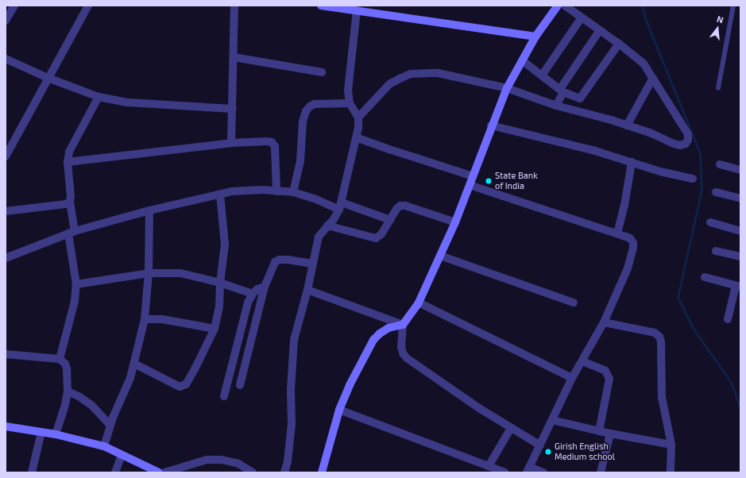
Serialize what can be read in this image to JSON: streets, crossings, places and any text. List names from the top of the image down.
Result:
{
  "places": ["State Bank of India", "Girish English Medium school"],
  "north": "top"
}
